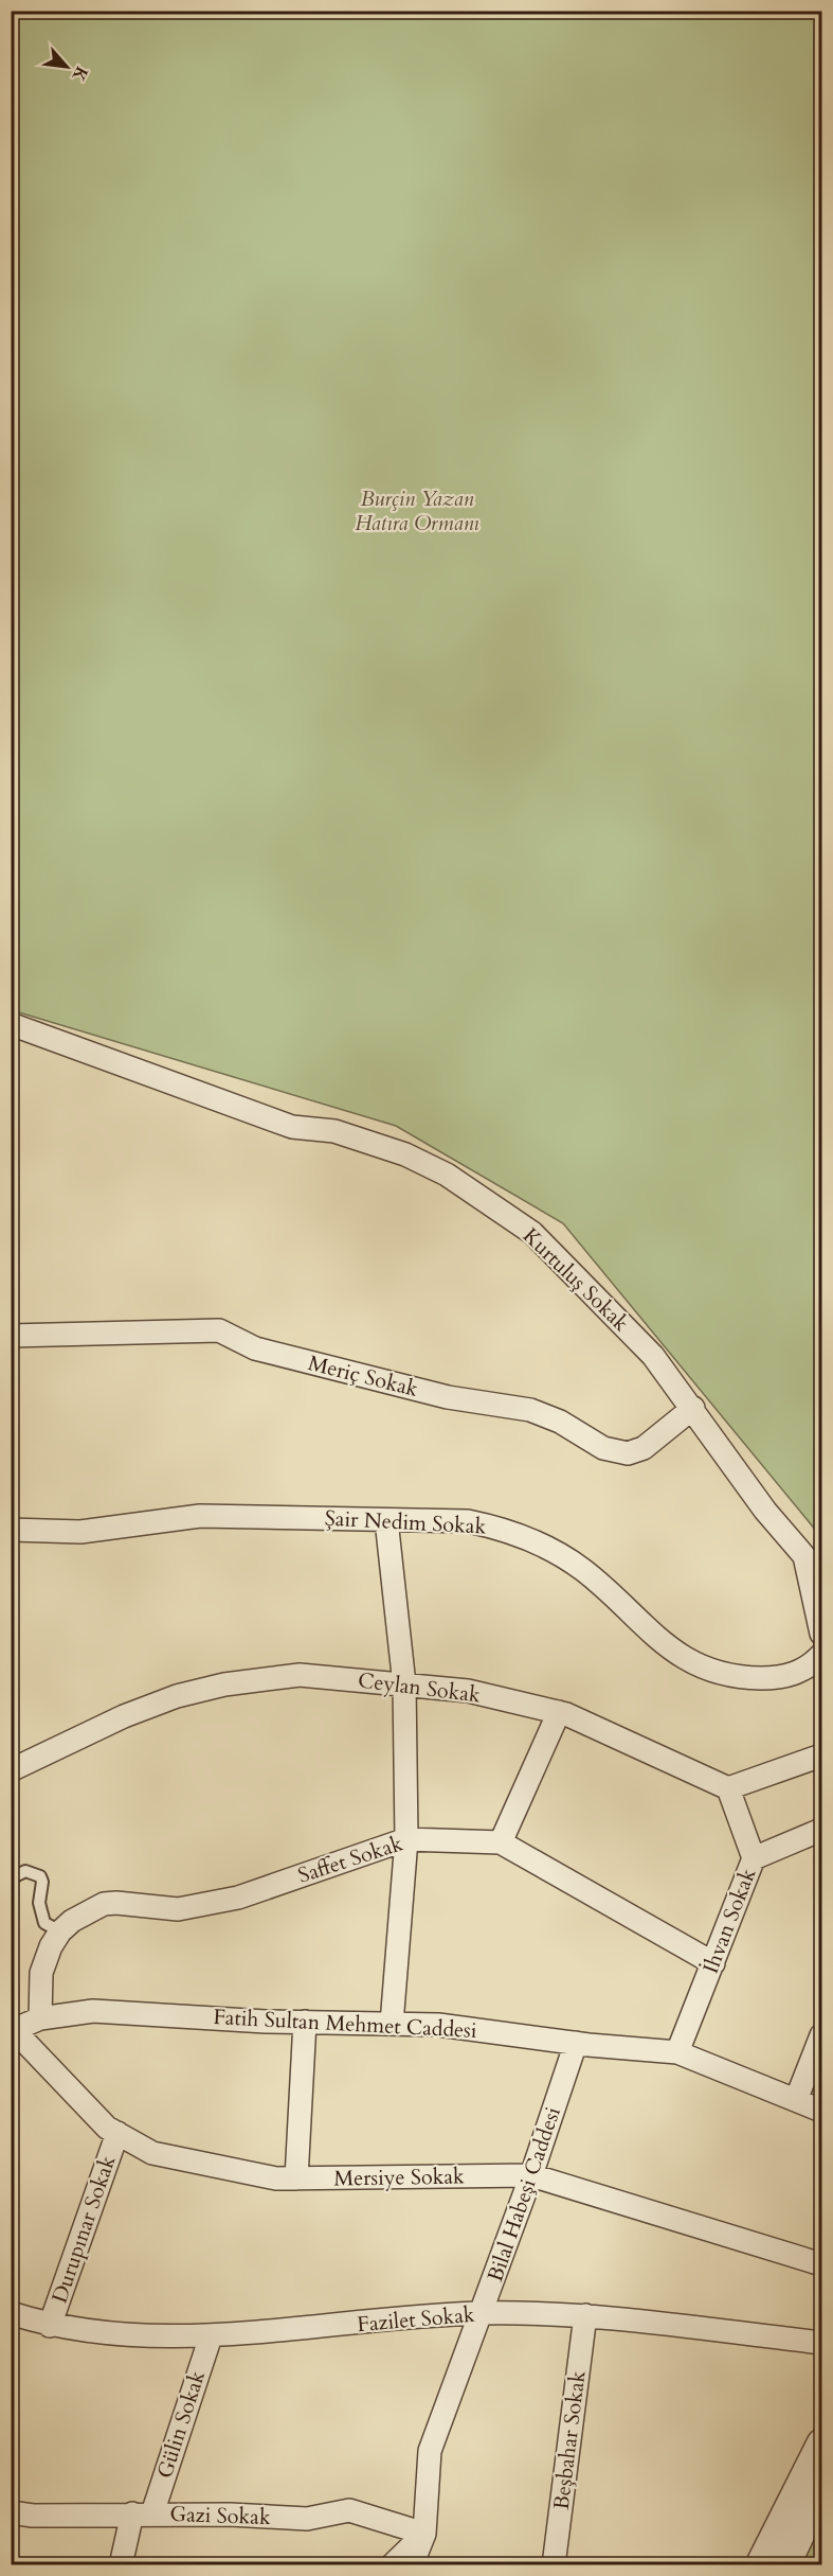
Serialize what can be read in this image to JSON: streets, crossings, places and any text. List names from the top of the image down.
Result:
{
  "streets": {
    "street": [
      "Kurtuluş Sokak",
      "Meriç Sokak",
      "Şair Nedim Sokak",
      "Ceylan Sokak",
      "Saffet Sokak",
      "İhvan Sokak",
      "Fatih Sultan Mehmet Caddesi",
      "Mersiye Sokak",
      "Bilal Habeşi Caddesi",
      "Durupınar Sokak",
      "Fazilet Sokak",
      "Gülin Sokak",
      "Beşbahar Sokak",
      "Gazi Sokak"
    ]
  },
  "crossings": [
    ["Kurtuluş Sokak", "Meriç Sokak"],
    ["Saffet Sokak", "İhvan Sokak"],
    ["İhvan Sokak", "Fatih Sultan Mehmet Caddesi"],
    ["Fatih Sultan Mehmet Caddesi", "Mersiye Sokak"],
    ["Fatih Sultan Mehmet Caddesi", "Bilal Habeşi Caddesi"],
    ["Mersiye Sokak", "Bilal Habeşi Caddesi"],
    ["Mersiye Sokak", "Durupınar Sokak"],
    ["Bilal Habeşi Caddesi", "Fazilet Sokak"],
    ["Bilal Habeşi Caddesi", "Gazi Sokak"],
    ["Durupınar Sokak", "Fazilet Sokak"],
    ["Fazilet Sokak", "Gülin Sokak"],
    ["Fazilet Sokak", "Beşbahar Sokak"],
    ["Gülin Sokak", "Gazi Sokak"]
  ],
  "parks": ["Burçin Yazan Hatıra Ormanı"],
  "north": "bottom right"
}
